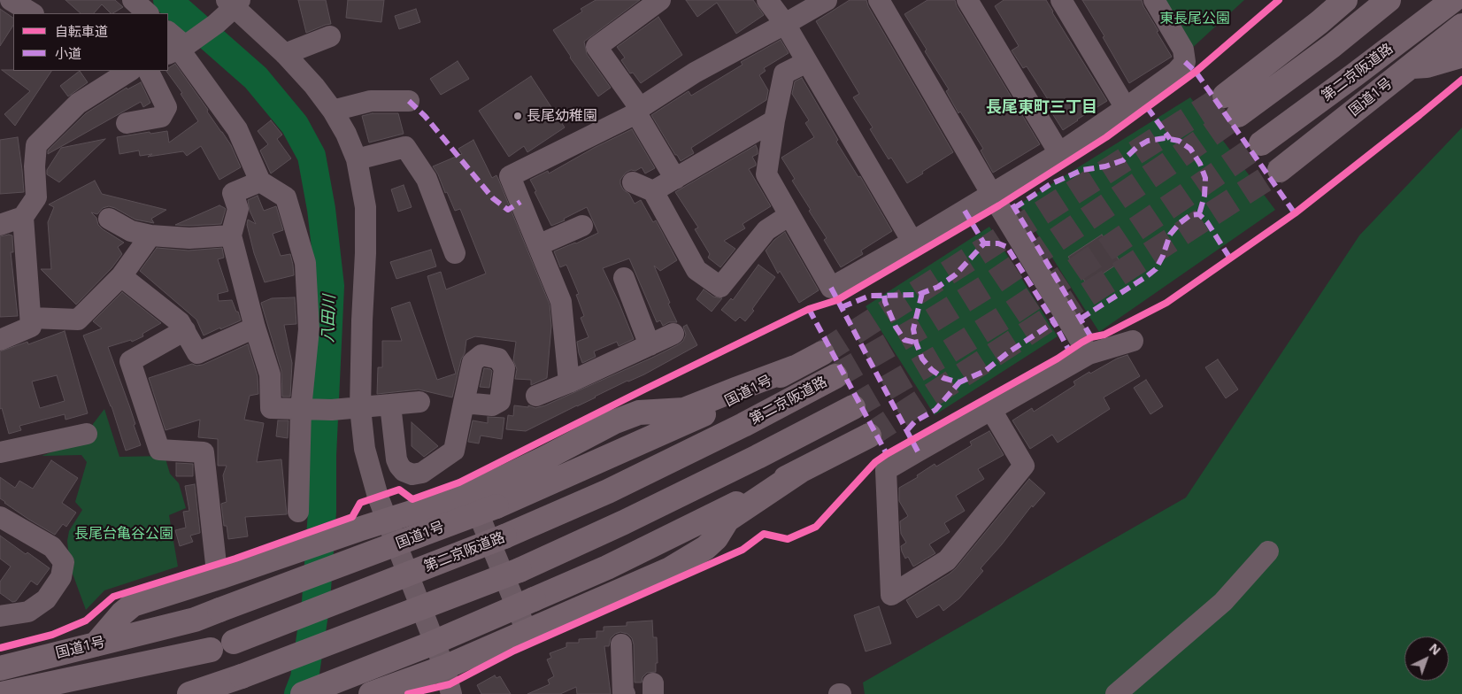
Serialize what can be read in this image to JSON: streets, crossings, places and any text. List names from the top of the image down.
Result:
{
  "streets": {
    "highway": ["第二京阪道路", "国道1号"]
  },
  "districts": ["長尾東町三丁目"],
  "water": ["八田川"],
  "parks": ["東長尾公園", "長尾台亀谷公園"],
  "places": ["長尾幼稚園"],
  "legend": ["自転車道", "小道"],
  "north": "top right"
}
